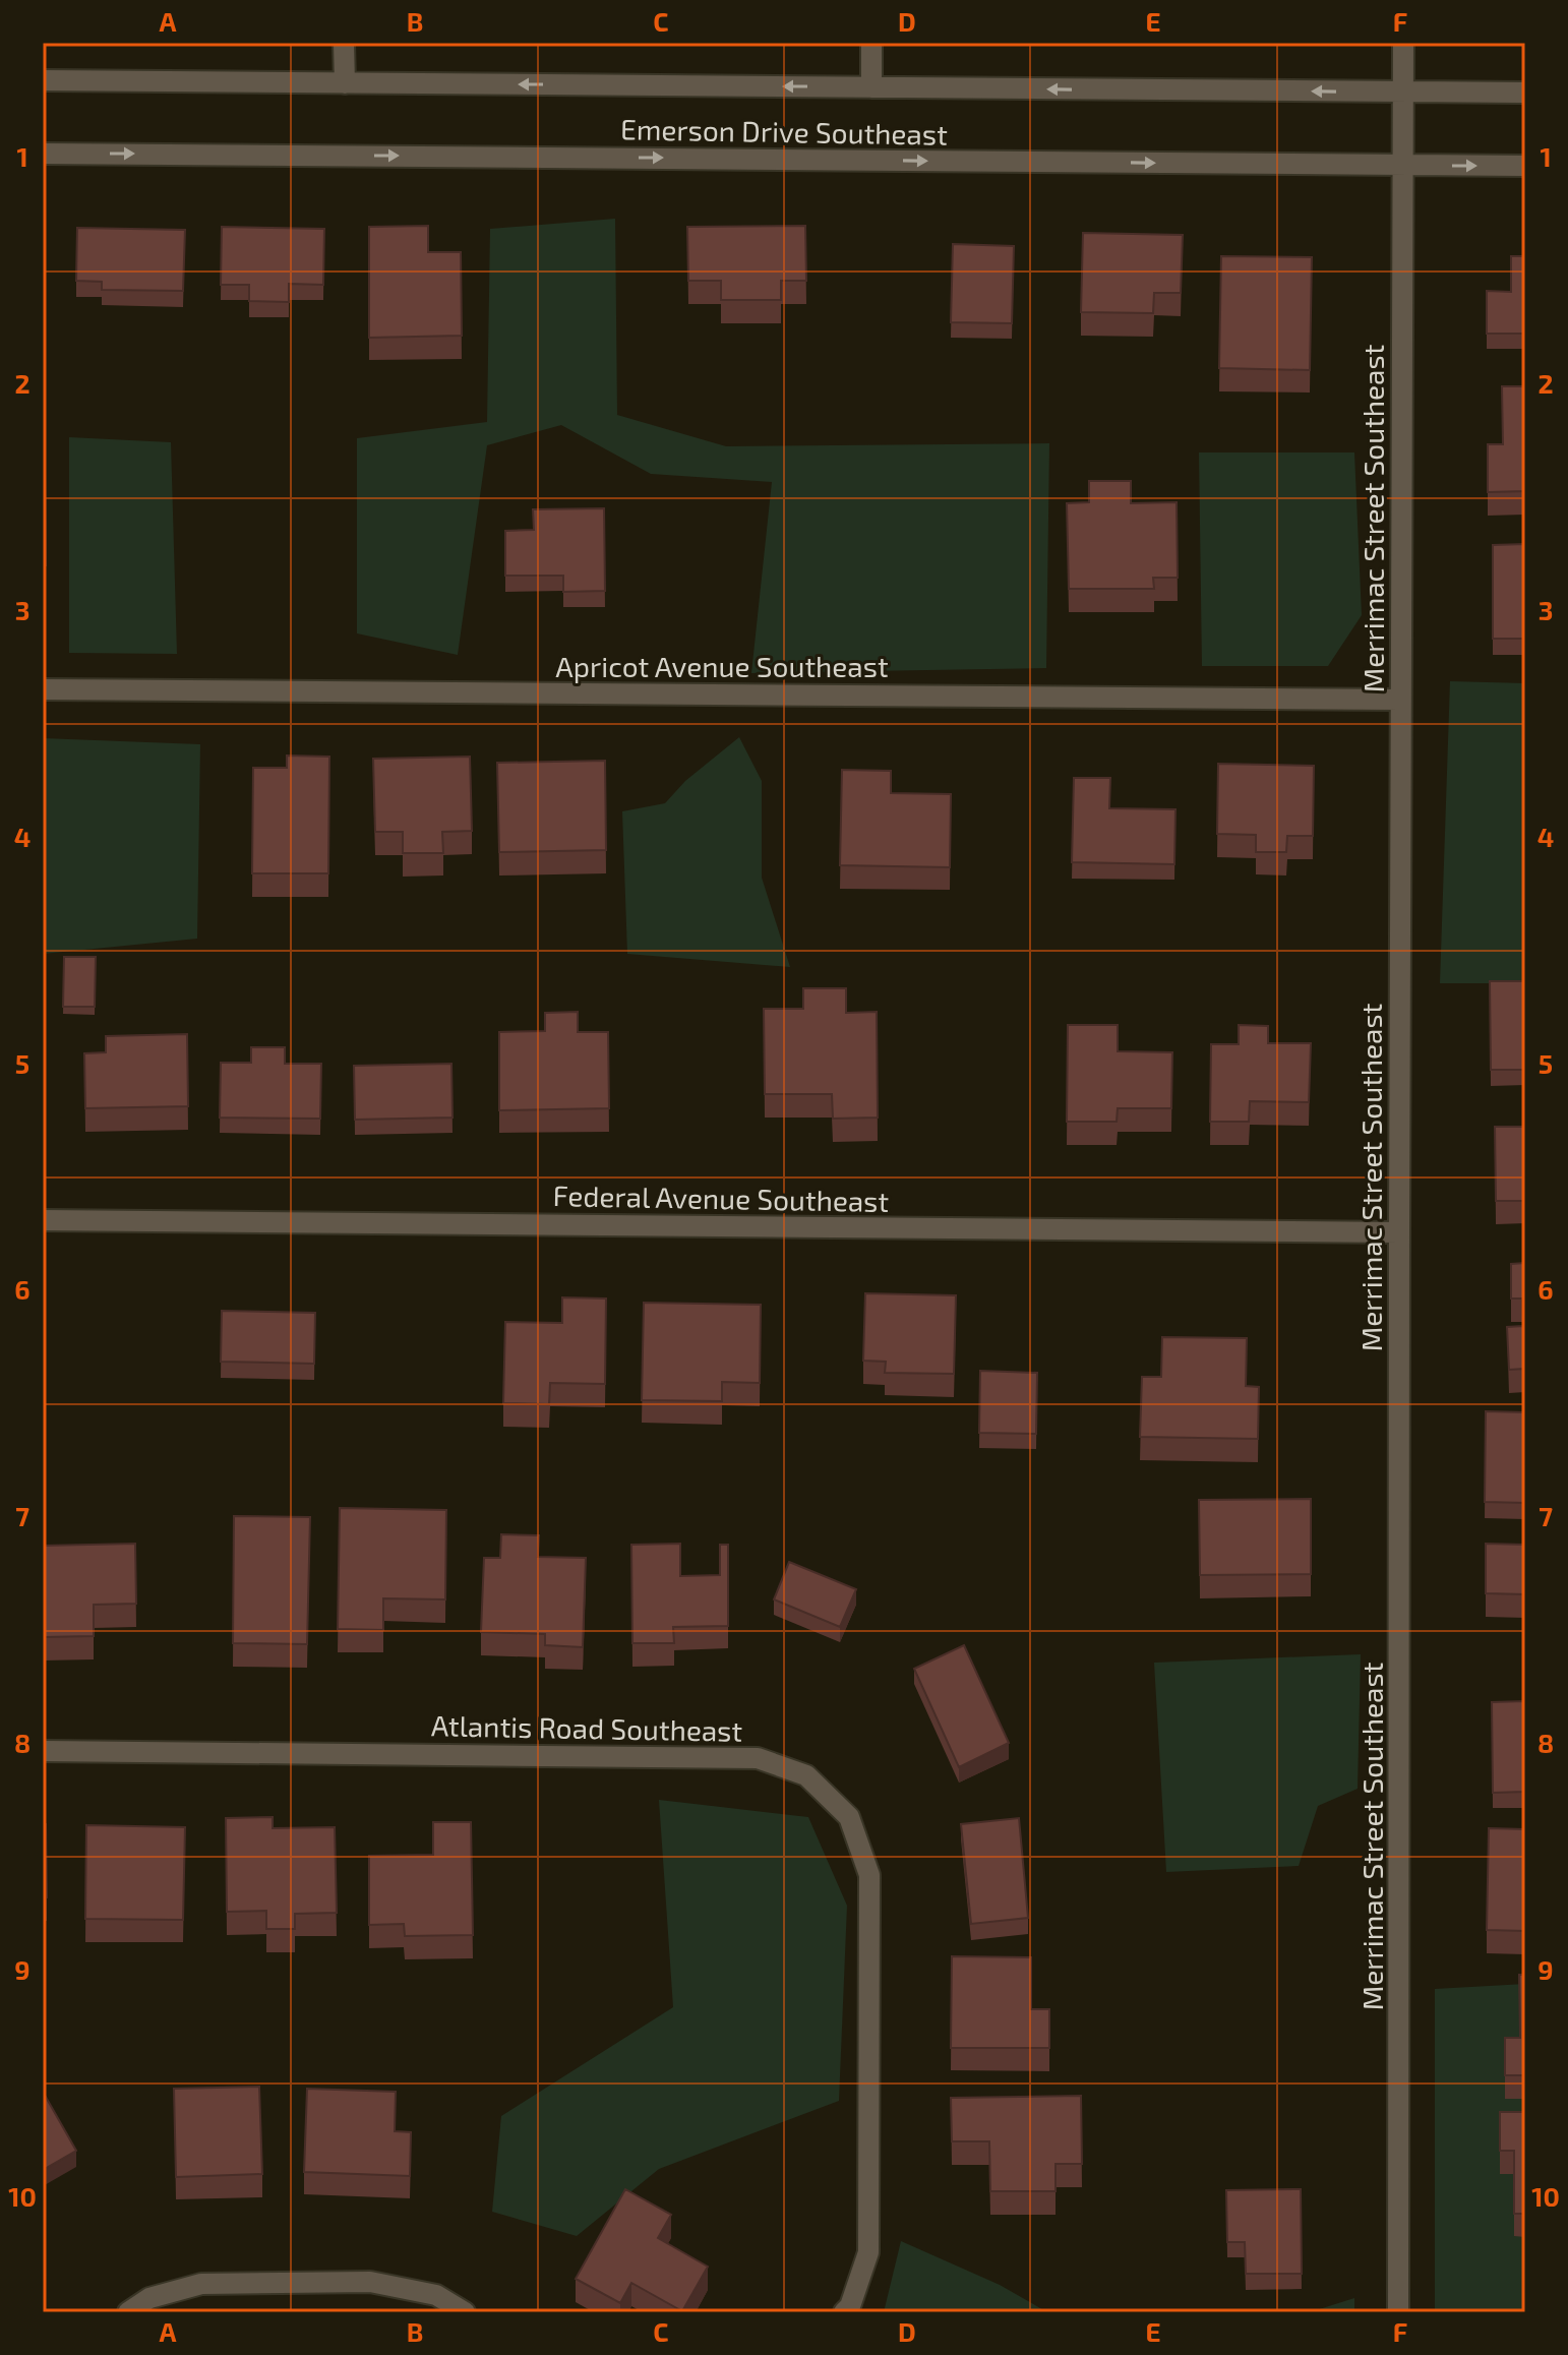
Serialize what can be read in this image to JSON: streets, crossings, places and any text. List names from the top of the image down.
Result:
{
  "streets": {
    "street": [
      "Emerson Drive Southeast",
      "Merrimac Street Southeast",
      "Apricot Avenue Southeast",
      "Federal Avenue Southeast",
      "Atlantis Road Southeast"
    ]
  },
  "crossings": [
    ["Emerson Drive Southeast", "Merrimac Street Southeast"],
    ["Merrimac Street Southeast", "Apricot Avenue Southeast"],
    ["Merrimac Street Southeast", "Federal Avenue Southeast"]
  ],
  "grid": {
    "columns": [
      "A",
      "B",
      "C",
      "D",
      "E",
      "F"
    ],
    "rows": [
      "1",
      "2",
      "3",
      "4",
      "5",
      "6",
      "7",
      "8",
      "9",
      "10"
    ]
  }
}
